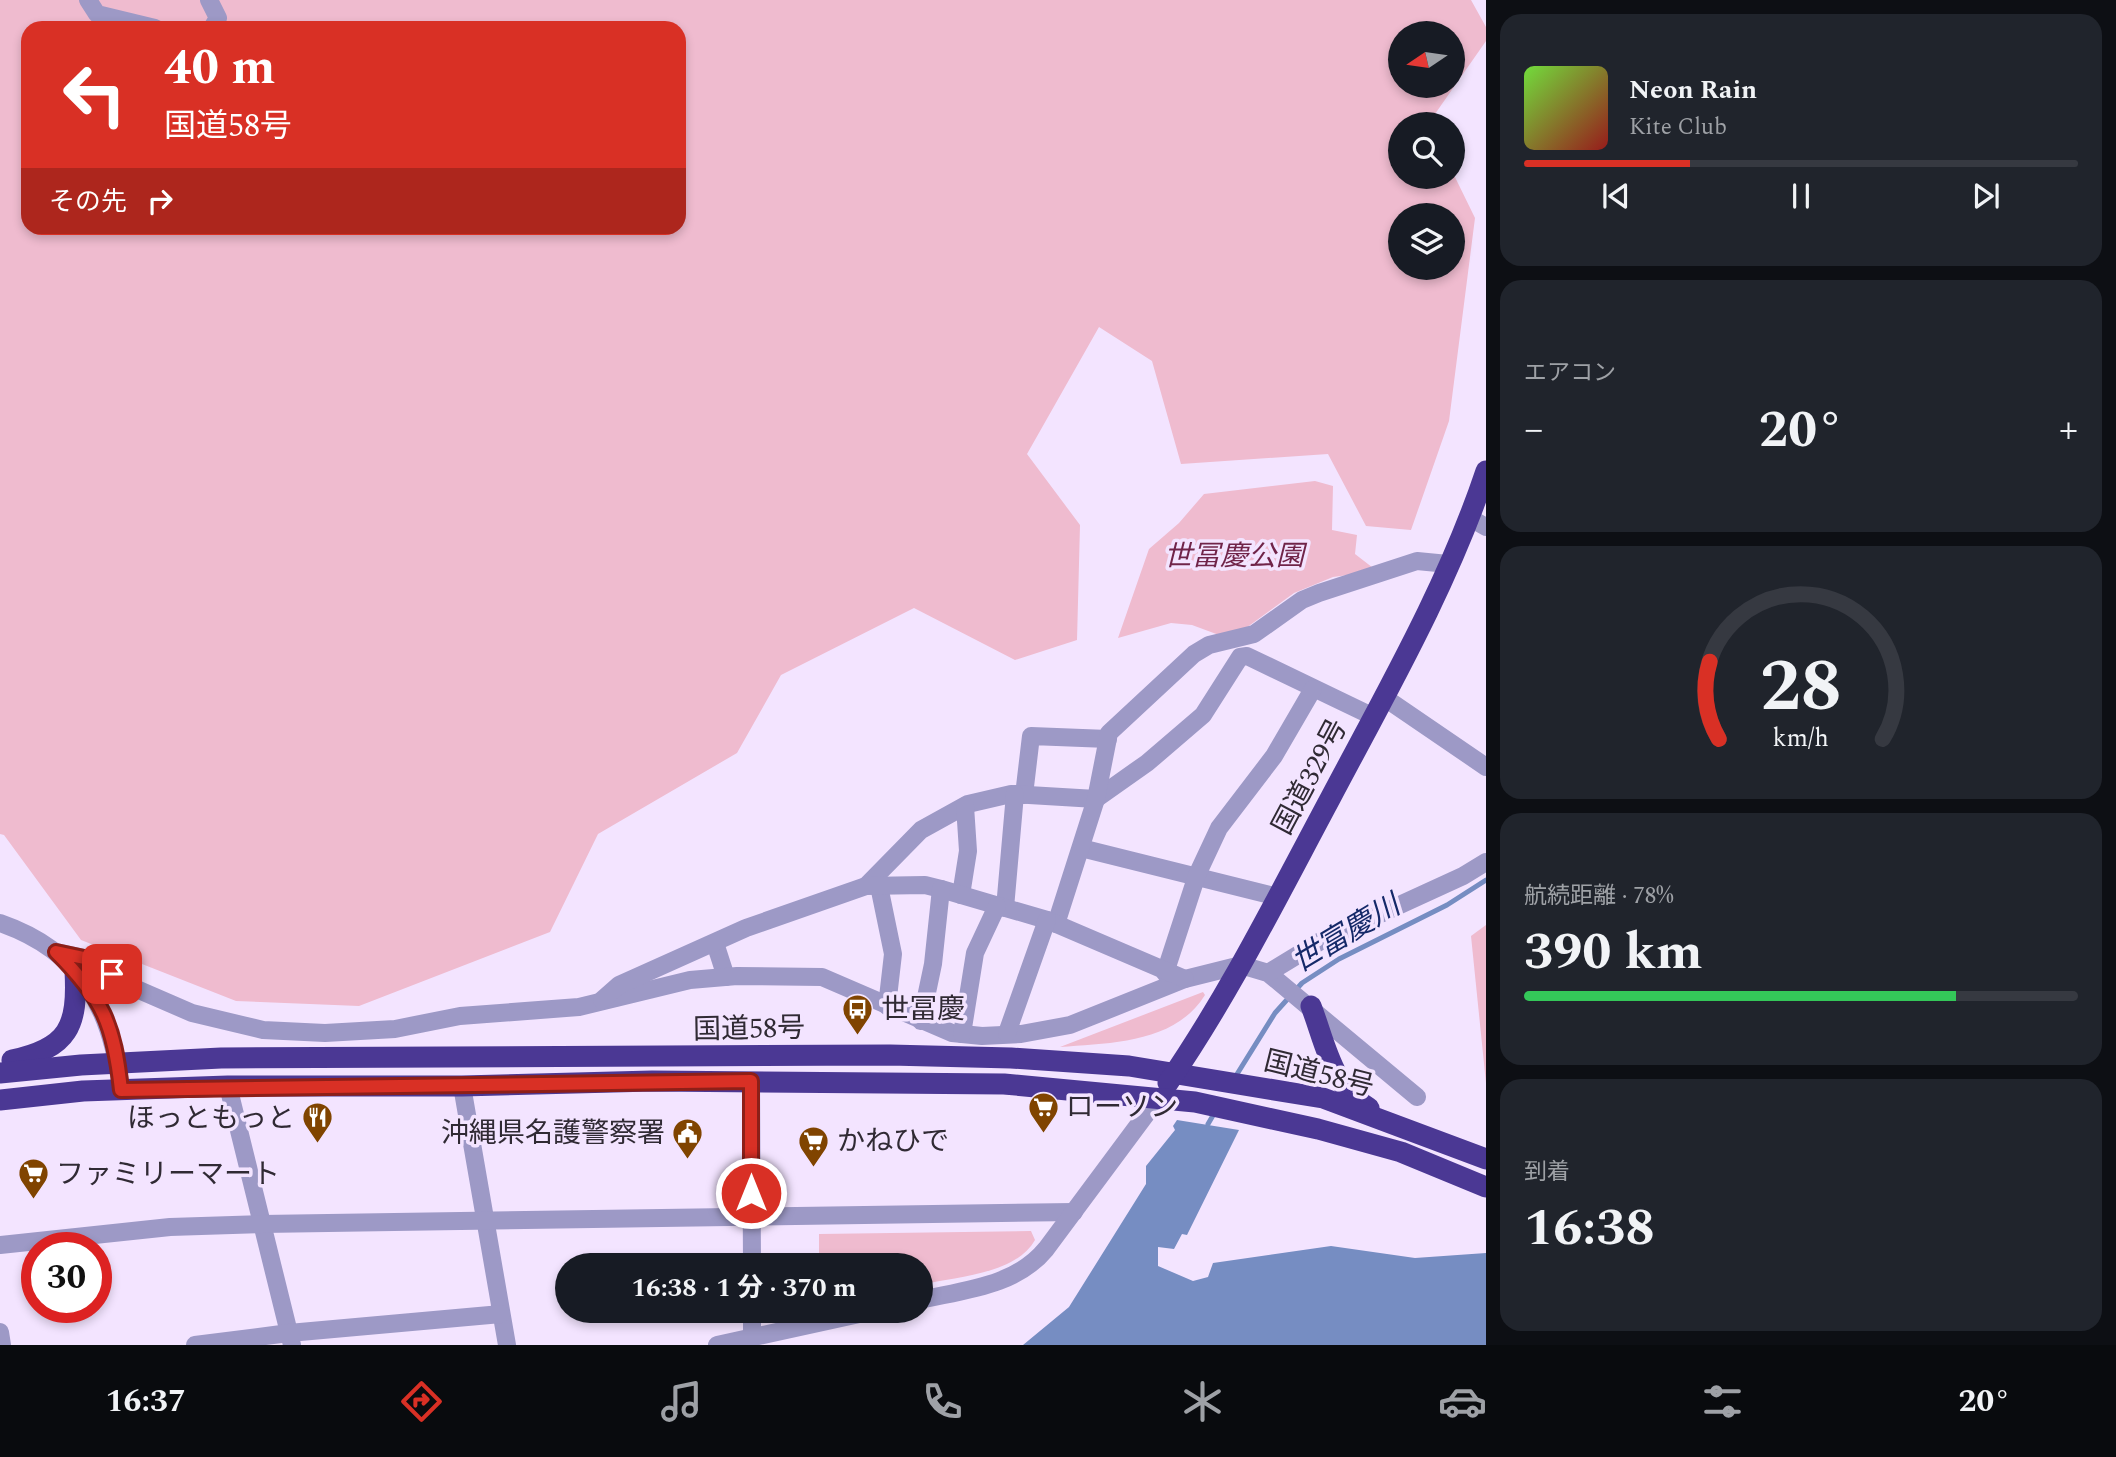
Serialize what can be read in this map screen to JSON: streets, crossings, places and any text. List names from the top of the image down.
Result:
{
  "streets": {
    "highway": ["国道329号", "国道58号"]
  },
  "crossings": [
    ["国道329号", "国道58号"]
  ],
  "water": ["世富慶川"],
  "parks": ["世冨慶公園"],
  "places": {
    "bus stop": ["世冨慶"],
    "supermarket": ["ローソン", "かねひで", "ファミリーマート"],
    "restaurant": ["ほっともっと"],
    "public building": ["沖縄県名護警察署"]
  },
  "north": "left",
  "page": {
    "turn": ["40 m", "国道58号"],
    "song": ["Neon Rain", "Kite Club"],
    "then": "その先",
    "tile": [
      "エアコン",
      ["航続距離 · 78%", "390 km"],
      ["到着", "16:38"]
    ],
    "heat": ["−", "20°", "+"],
    "limit": "30",
    "trip": "16:38 · 1 分 · 370 m",
    "tabs": ["16:37", "20°"],
    "gauge": ["28", "km/h"]
  }
}
